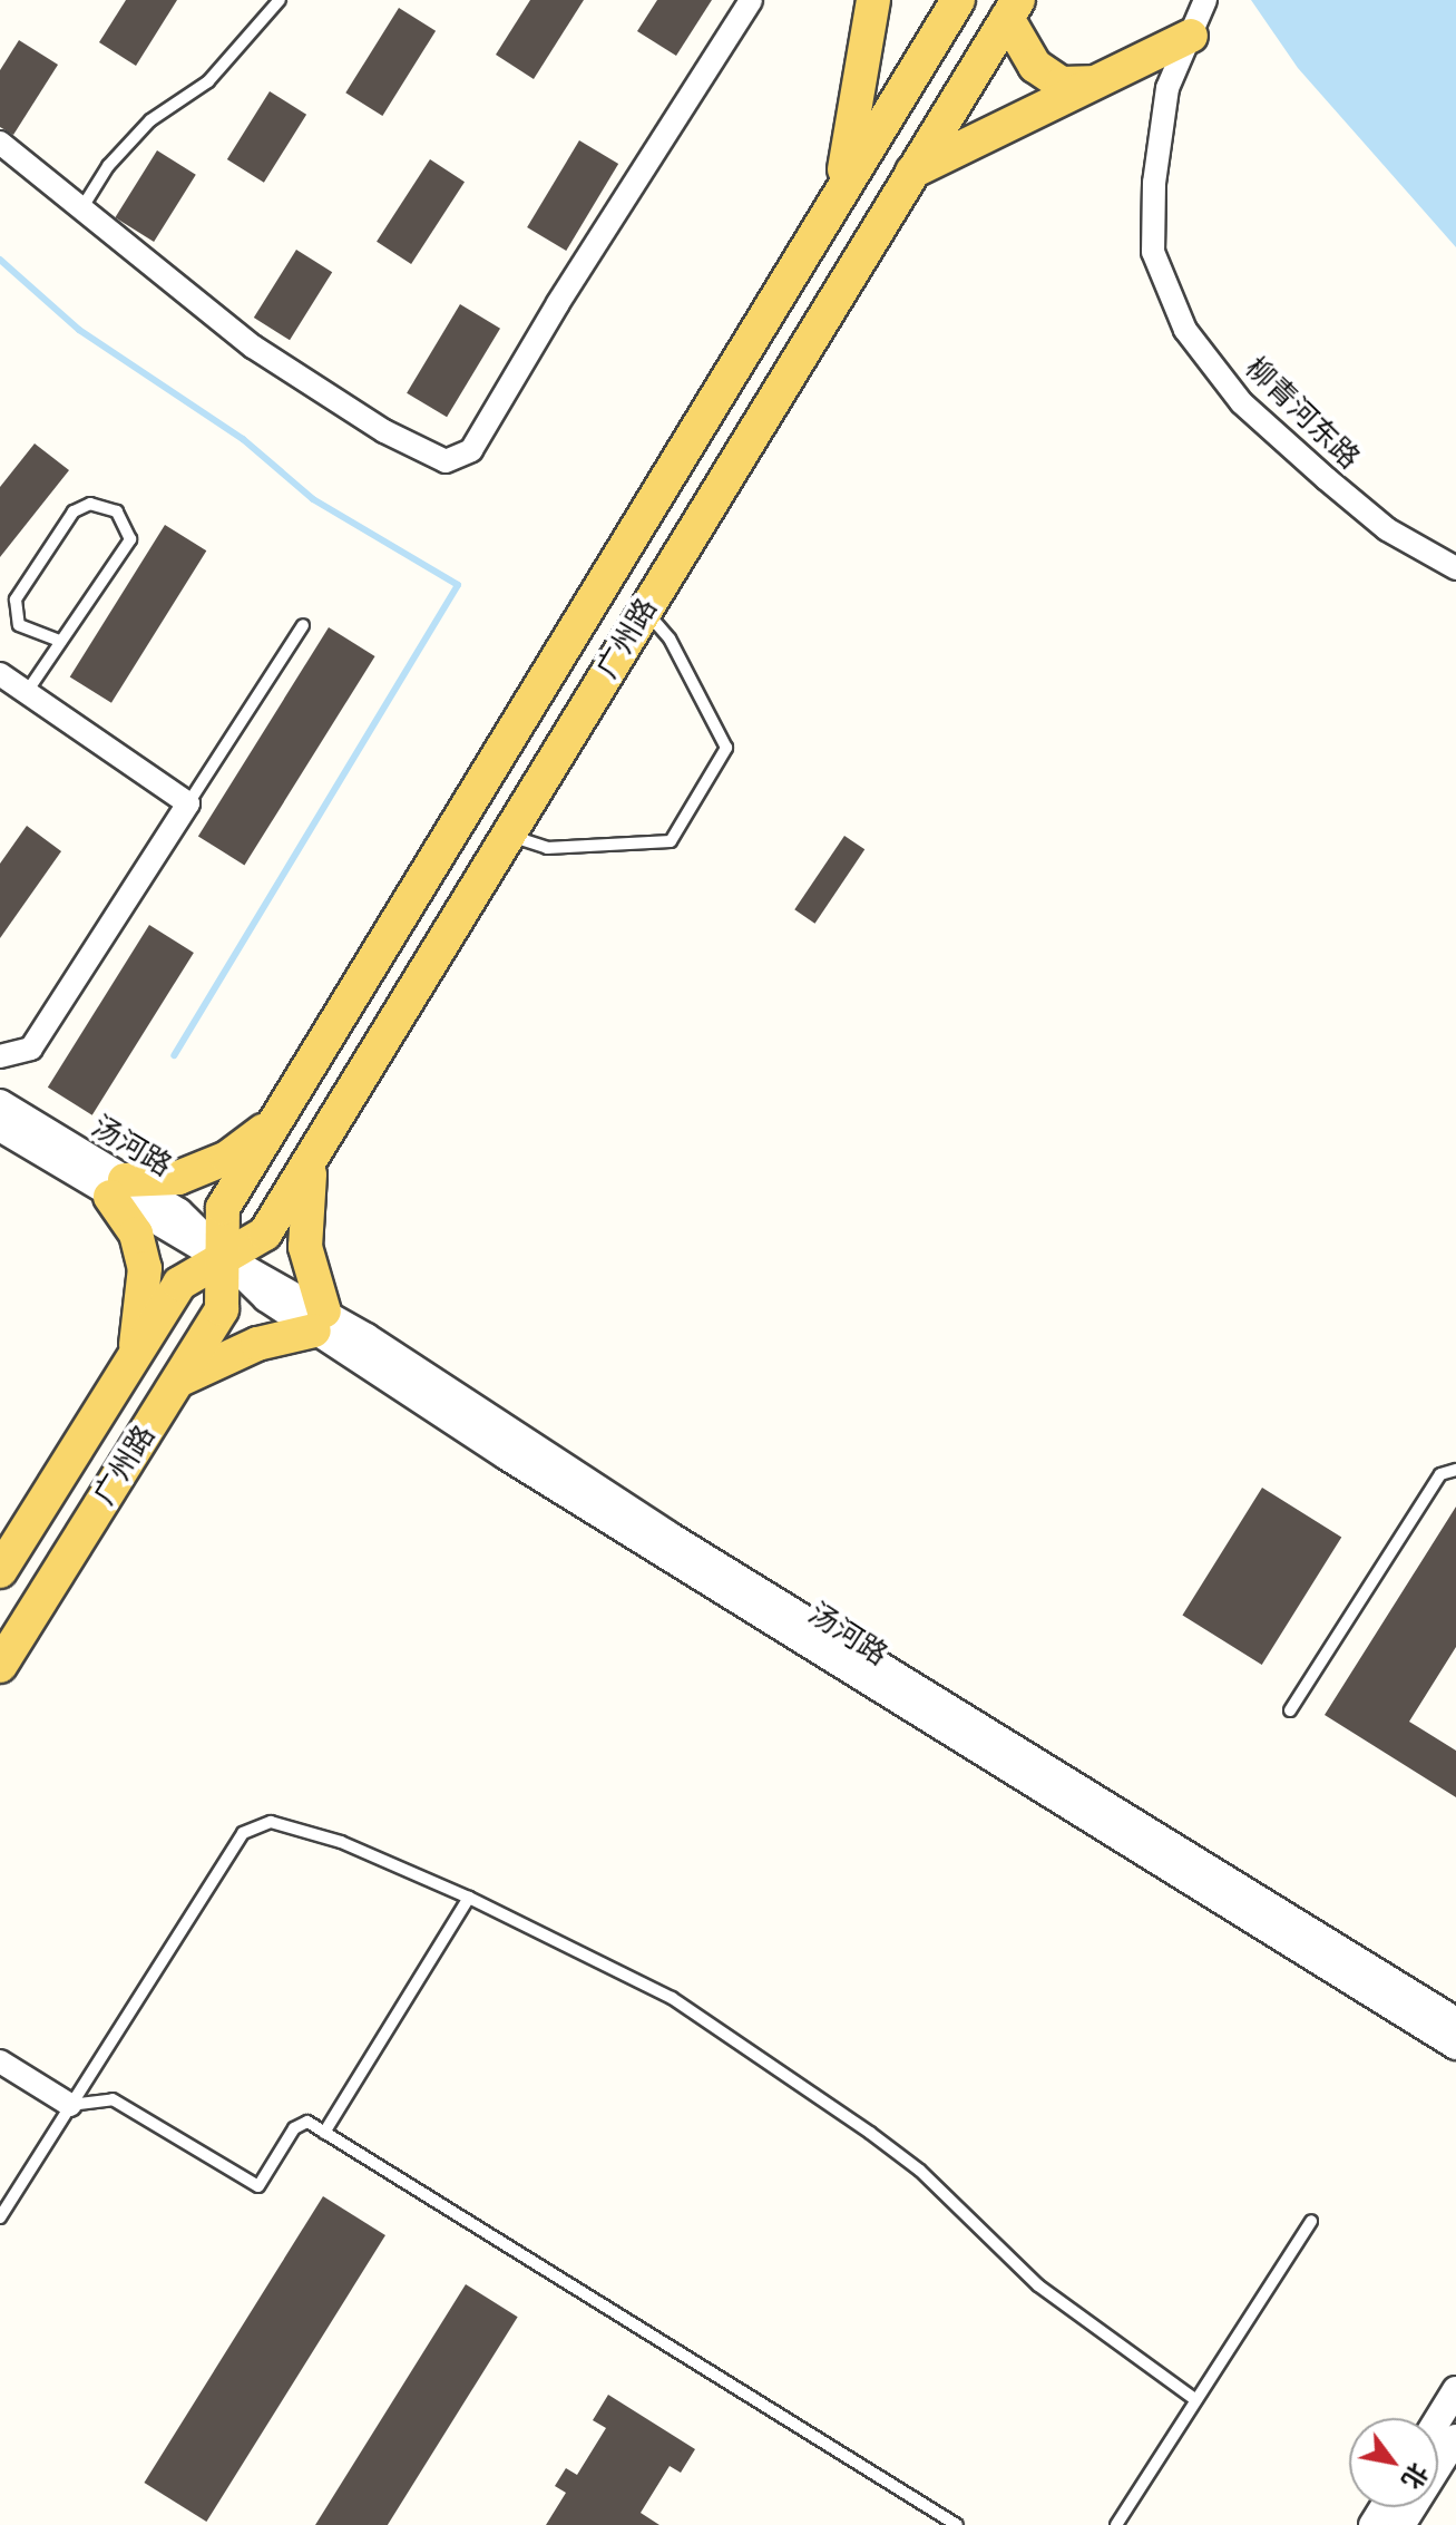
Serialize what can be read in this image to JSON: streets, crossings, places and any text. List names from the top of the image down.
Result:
{
  "streets": {
    "main road": ["广州路"],
    "street": ["柳青河东路", "汤河路"]
  },
  "crossings": [
    ["广州路", "汤河路"]
  ],
  "north": "bottom right"
}
